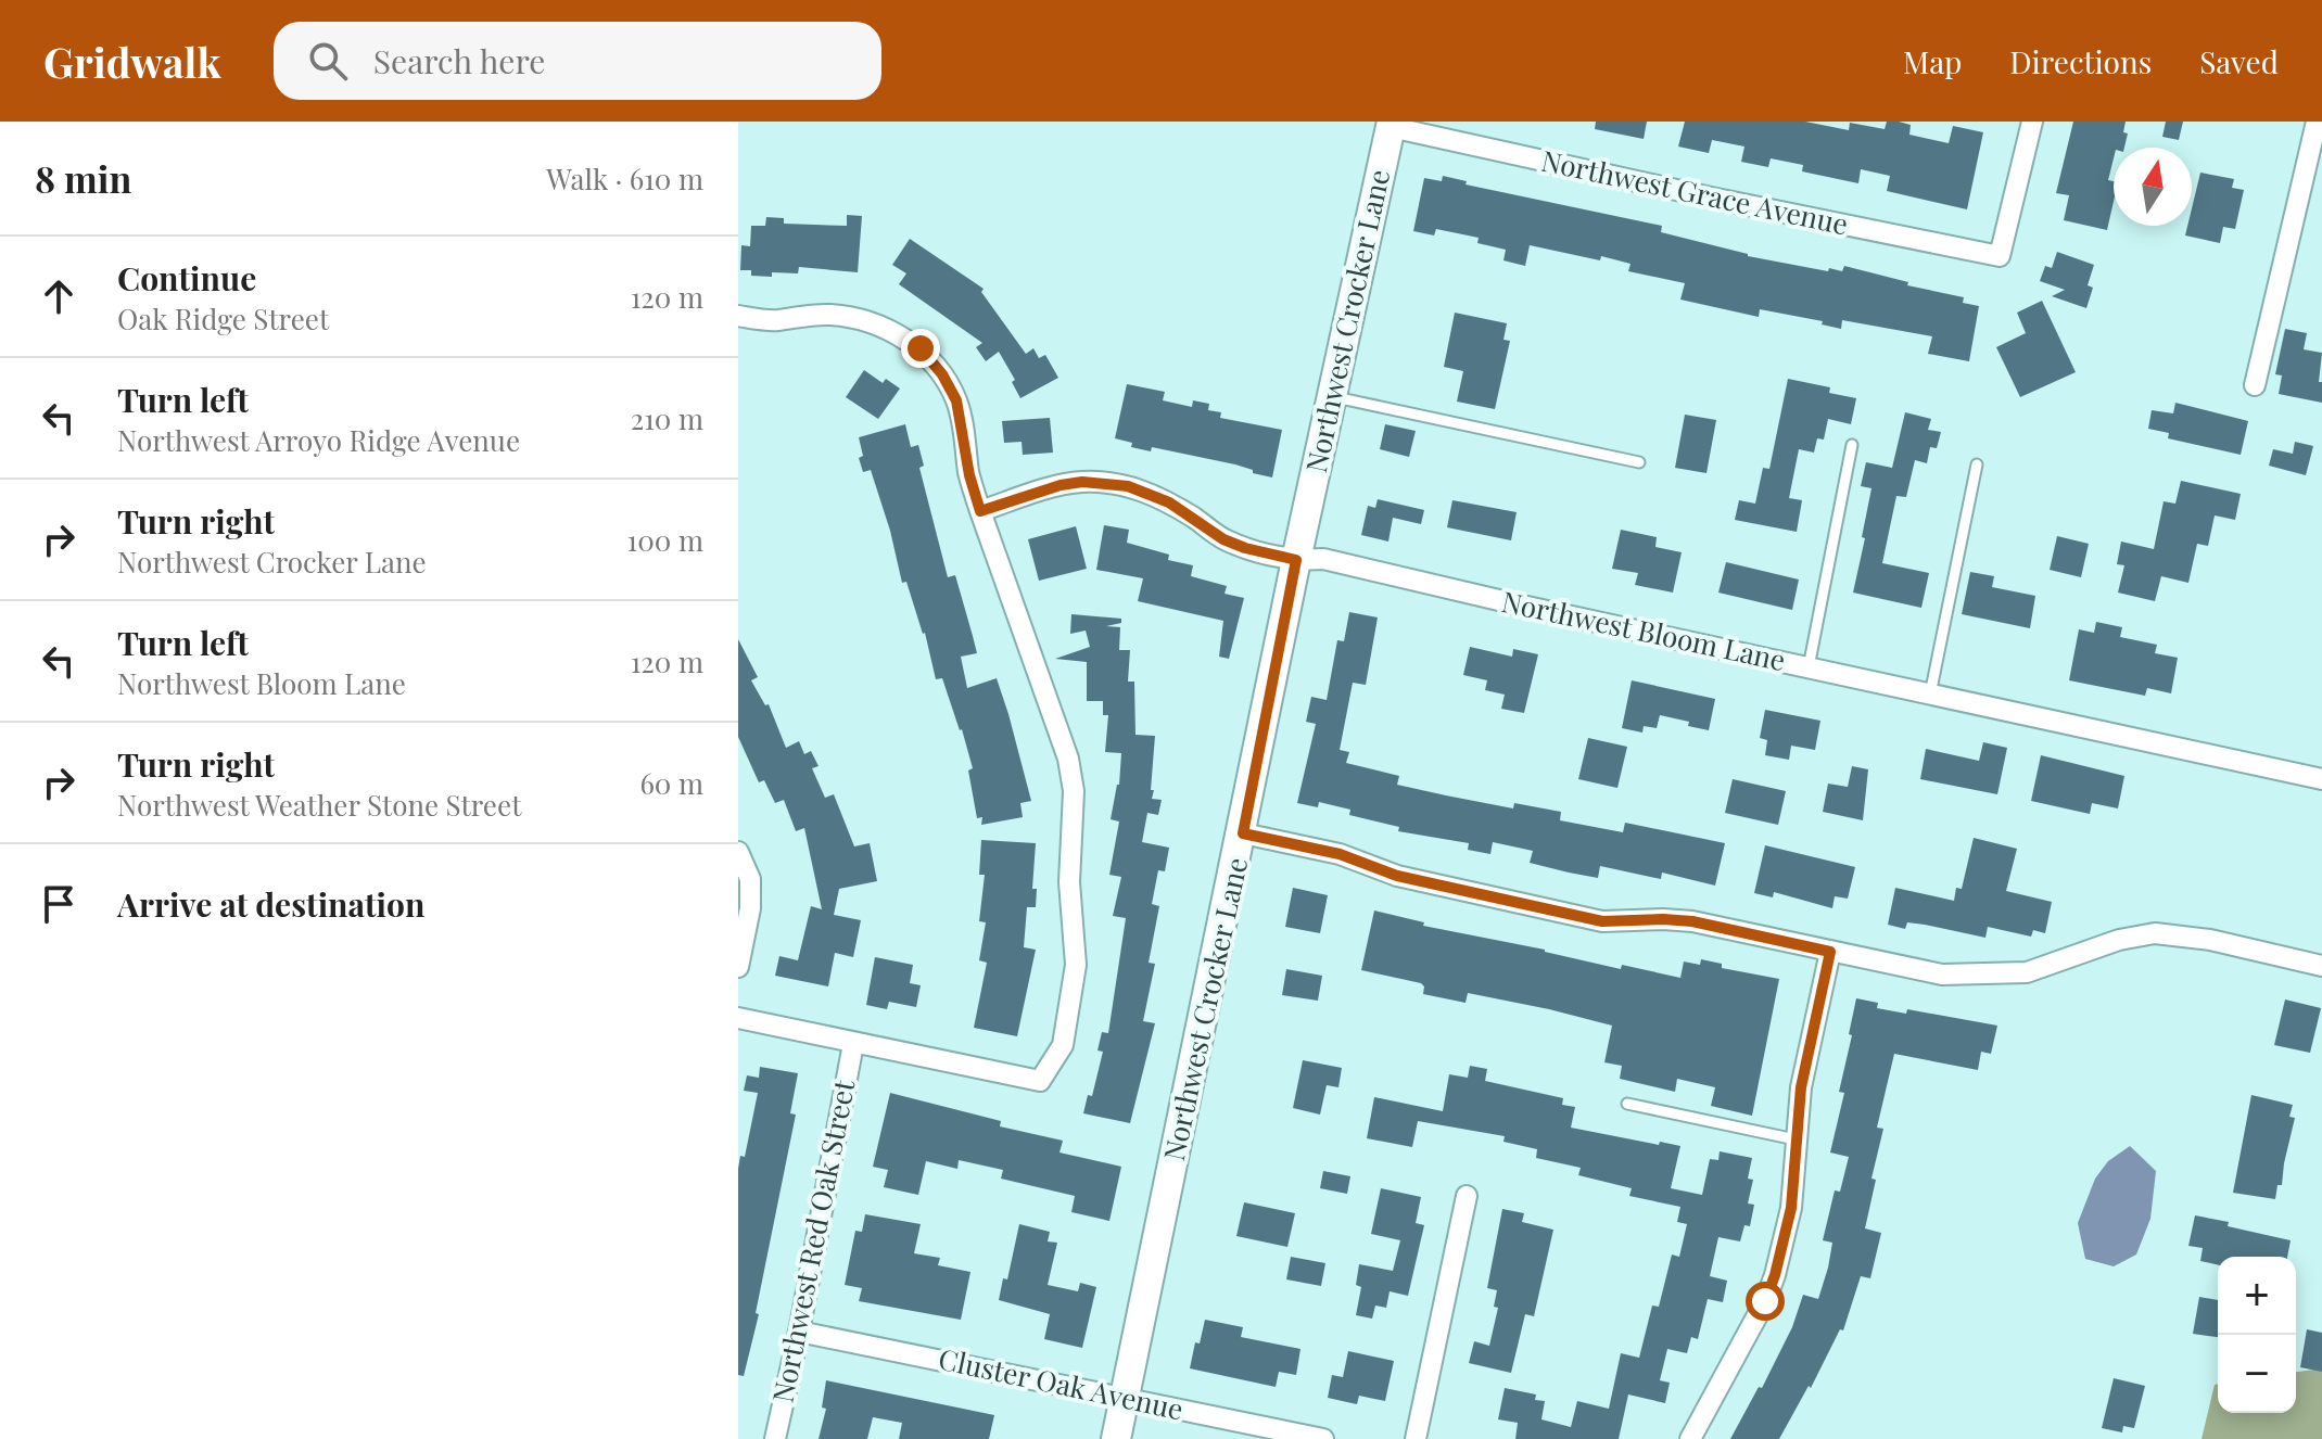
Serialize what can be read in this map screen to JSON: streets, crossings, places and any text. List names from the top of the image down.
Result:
{
  "streets": {
    "street": [
      "Northwest Grace Avenue",
      "Northwest Crocker Lane",
      "Northwest Bloom Lane",
      "Northwest Red Oak Street",
      "Cluster Oak Avenue"
    ]
  },
  "crossings": [
    ["Northwest Grace Avenue", "Northwest Crocker Lane"],
    ["Northwest Crocker Lane", "Northwest Bloom Lane"],
    ["Northwest Crocker Lane", "Cluster Oak Avenue"],
    ["Northwest Red Oak Street", "Cluster Oak Avenue"]
  ],
  "north": "top",
  "page": {
    "header": "Gridwalk",
    "search": "Search here",
    "nav": ["Map", "Directions", "Saved"],
    "heading": ["8 min", "Walk · 610 m"],
    "list": [
      ["Continue", "Oak Ridge Street", "120 m"],
      ["Turn left", "Northwest Arroyo Ridge Avenue", "210 m"],
      ["Turn right", "Northwest Crocker Lane", "100 m"],
      ["Turn left", "Northwest Bloom Lane", "120 m"],
      ["Turn right", "Northwest Weather Stone Street", "60 m"],
      "Arrive at destination"
    ],
    "map_buttons": ["+", "−"]
  }
}
